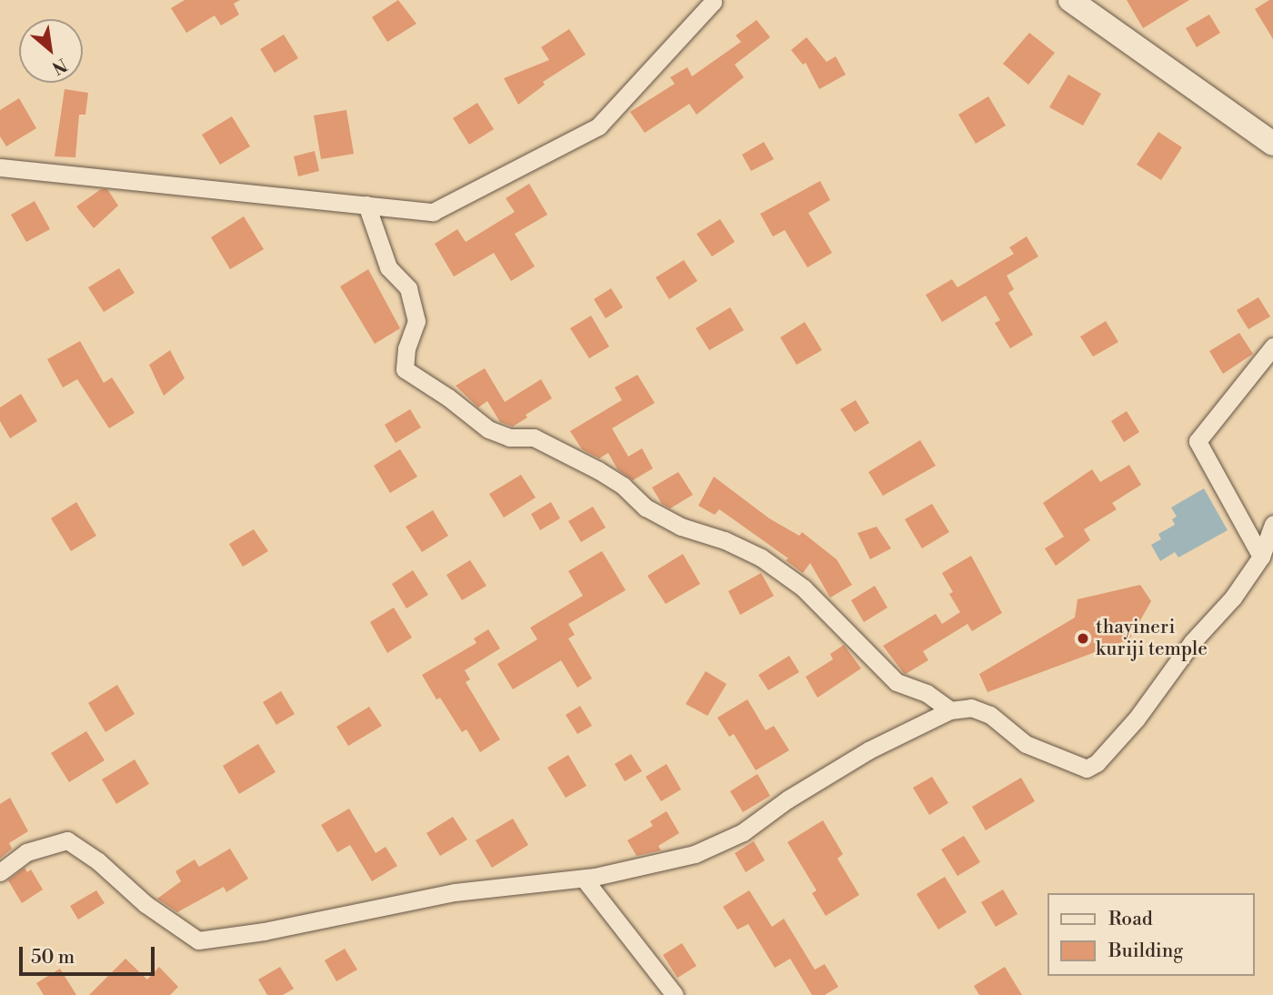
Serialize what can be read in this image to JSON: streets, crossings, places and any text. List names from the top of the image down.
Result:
{
  "places": ["thayineri kuriji temple"],
  "legend": ["Road", "Building"],
  "scale_bar": "50 m",
  "north": "bottom right"
}
